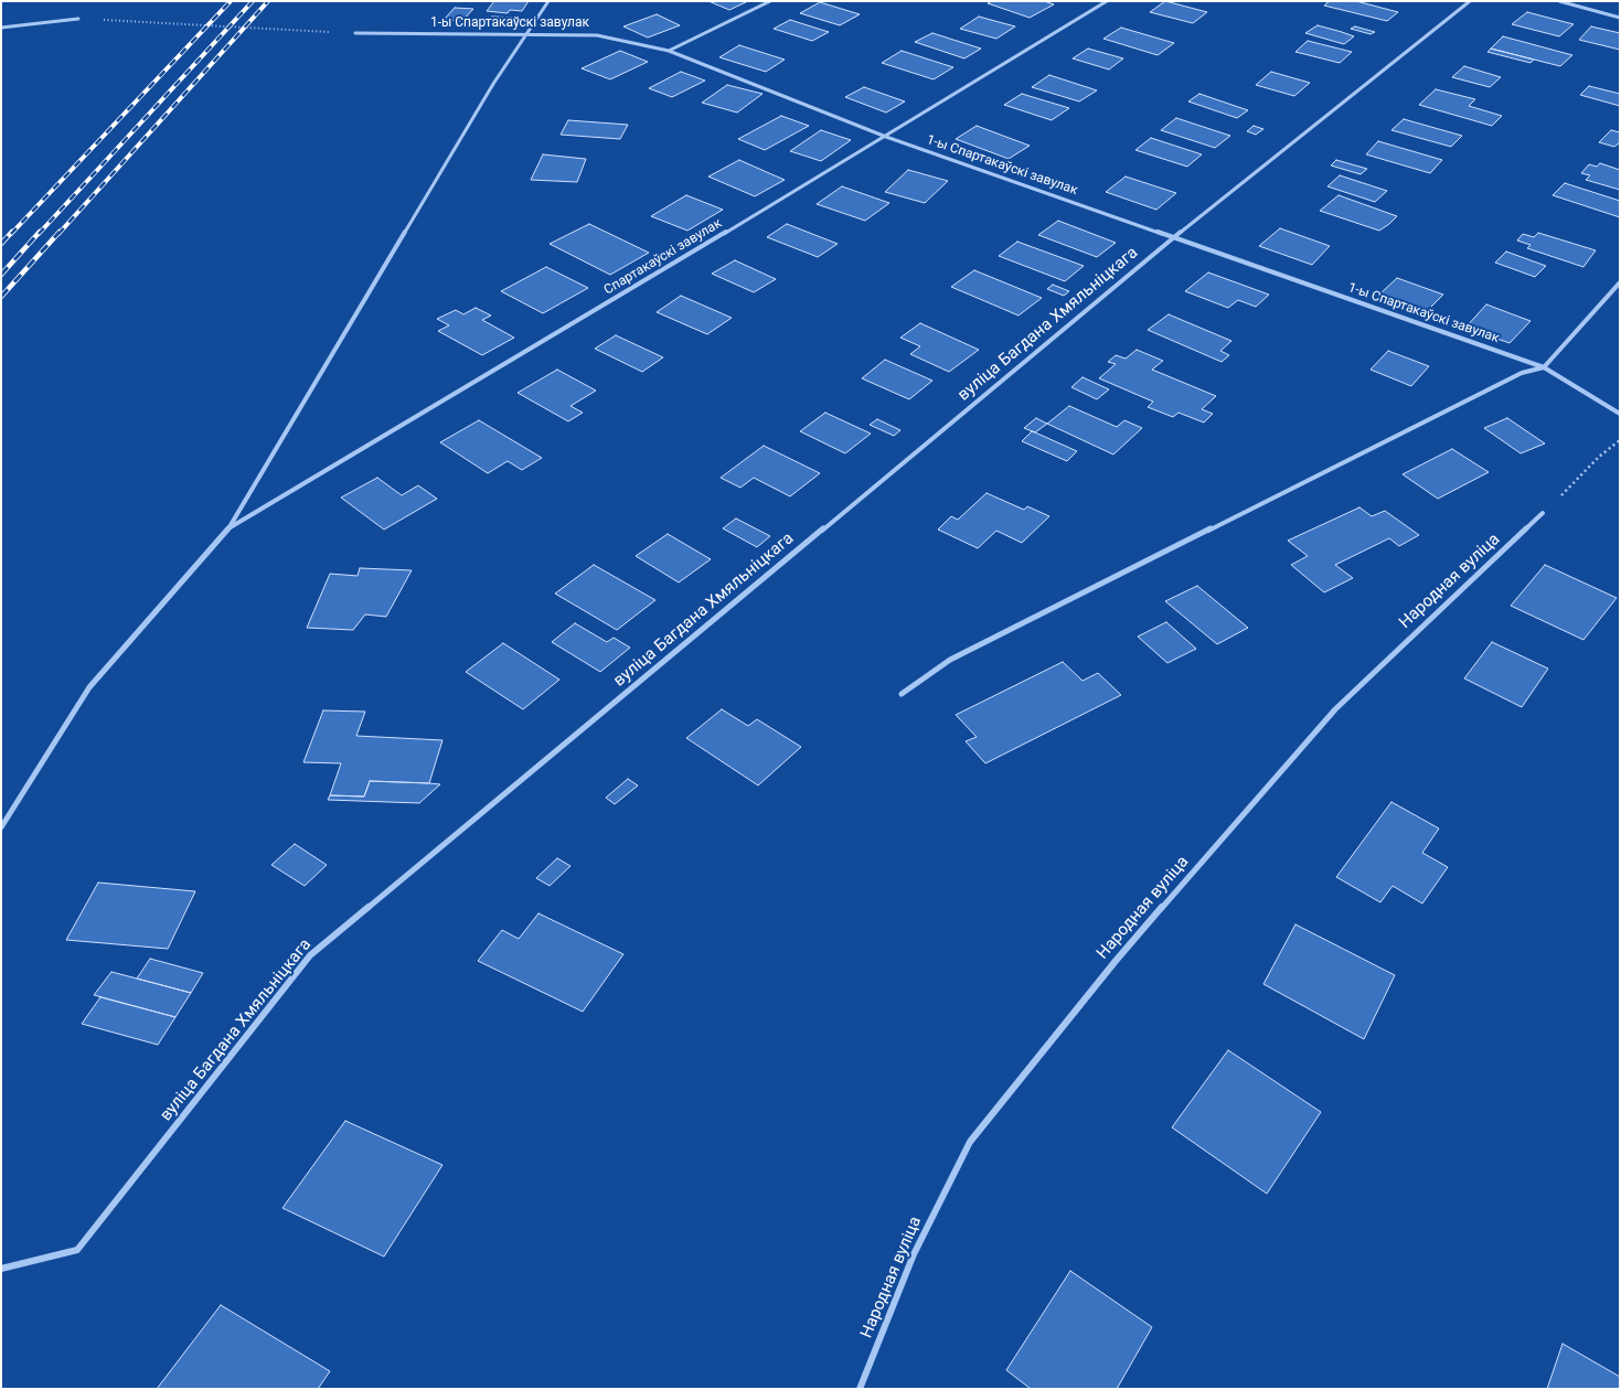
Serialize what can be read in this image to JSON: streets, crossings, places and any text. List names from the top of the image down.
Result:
{
  "streets": {
    "street": [
      "1-ы Спартакаўскі завулак",
      "Спартакаўскі завулак",
      "вуліца Багдана Хмяльніцкага",
      "Народная вуліца"
    ]
  },
  "crossings": [
    ["1-ы Спартакаўскі завулак", "Спартакаўскі завулак"],
    ["1-ы Спартакаўскі завулак", "вуліца Багдана Хмяльніцкага"]
  ]
}
